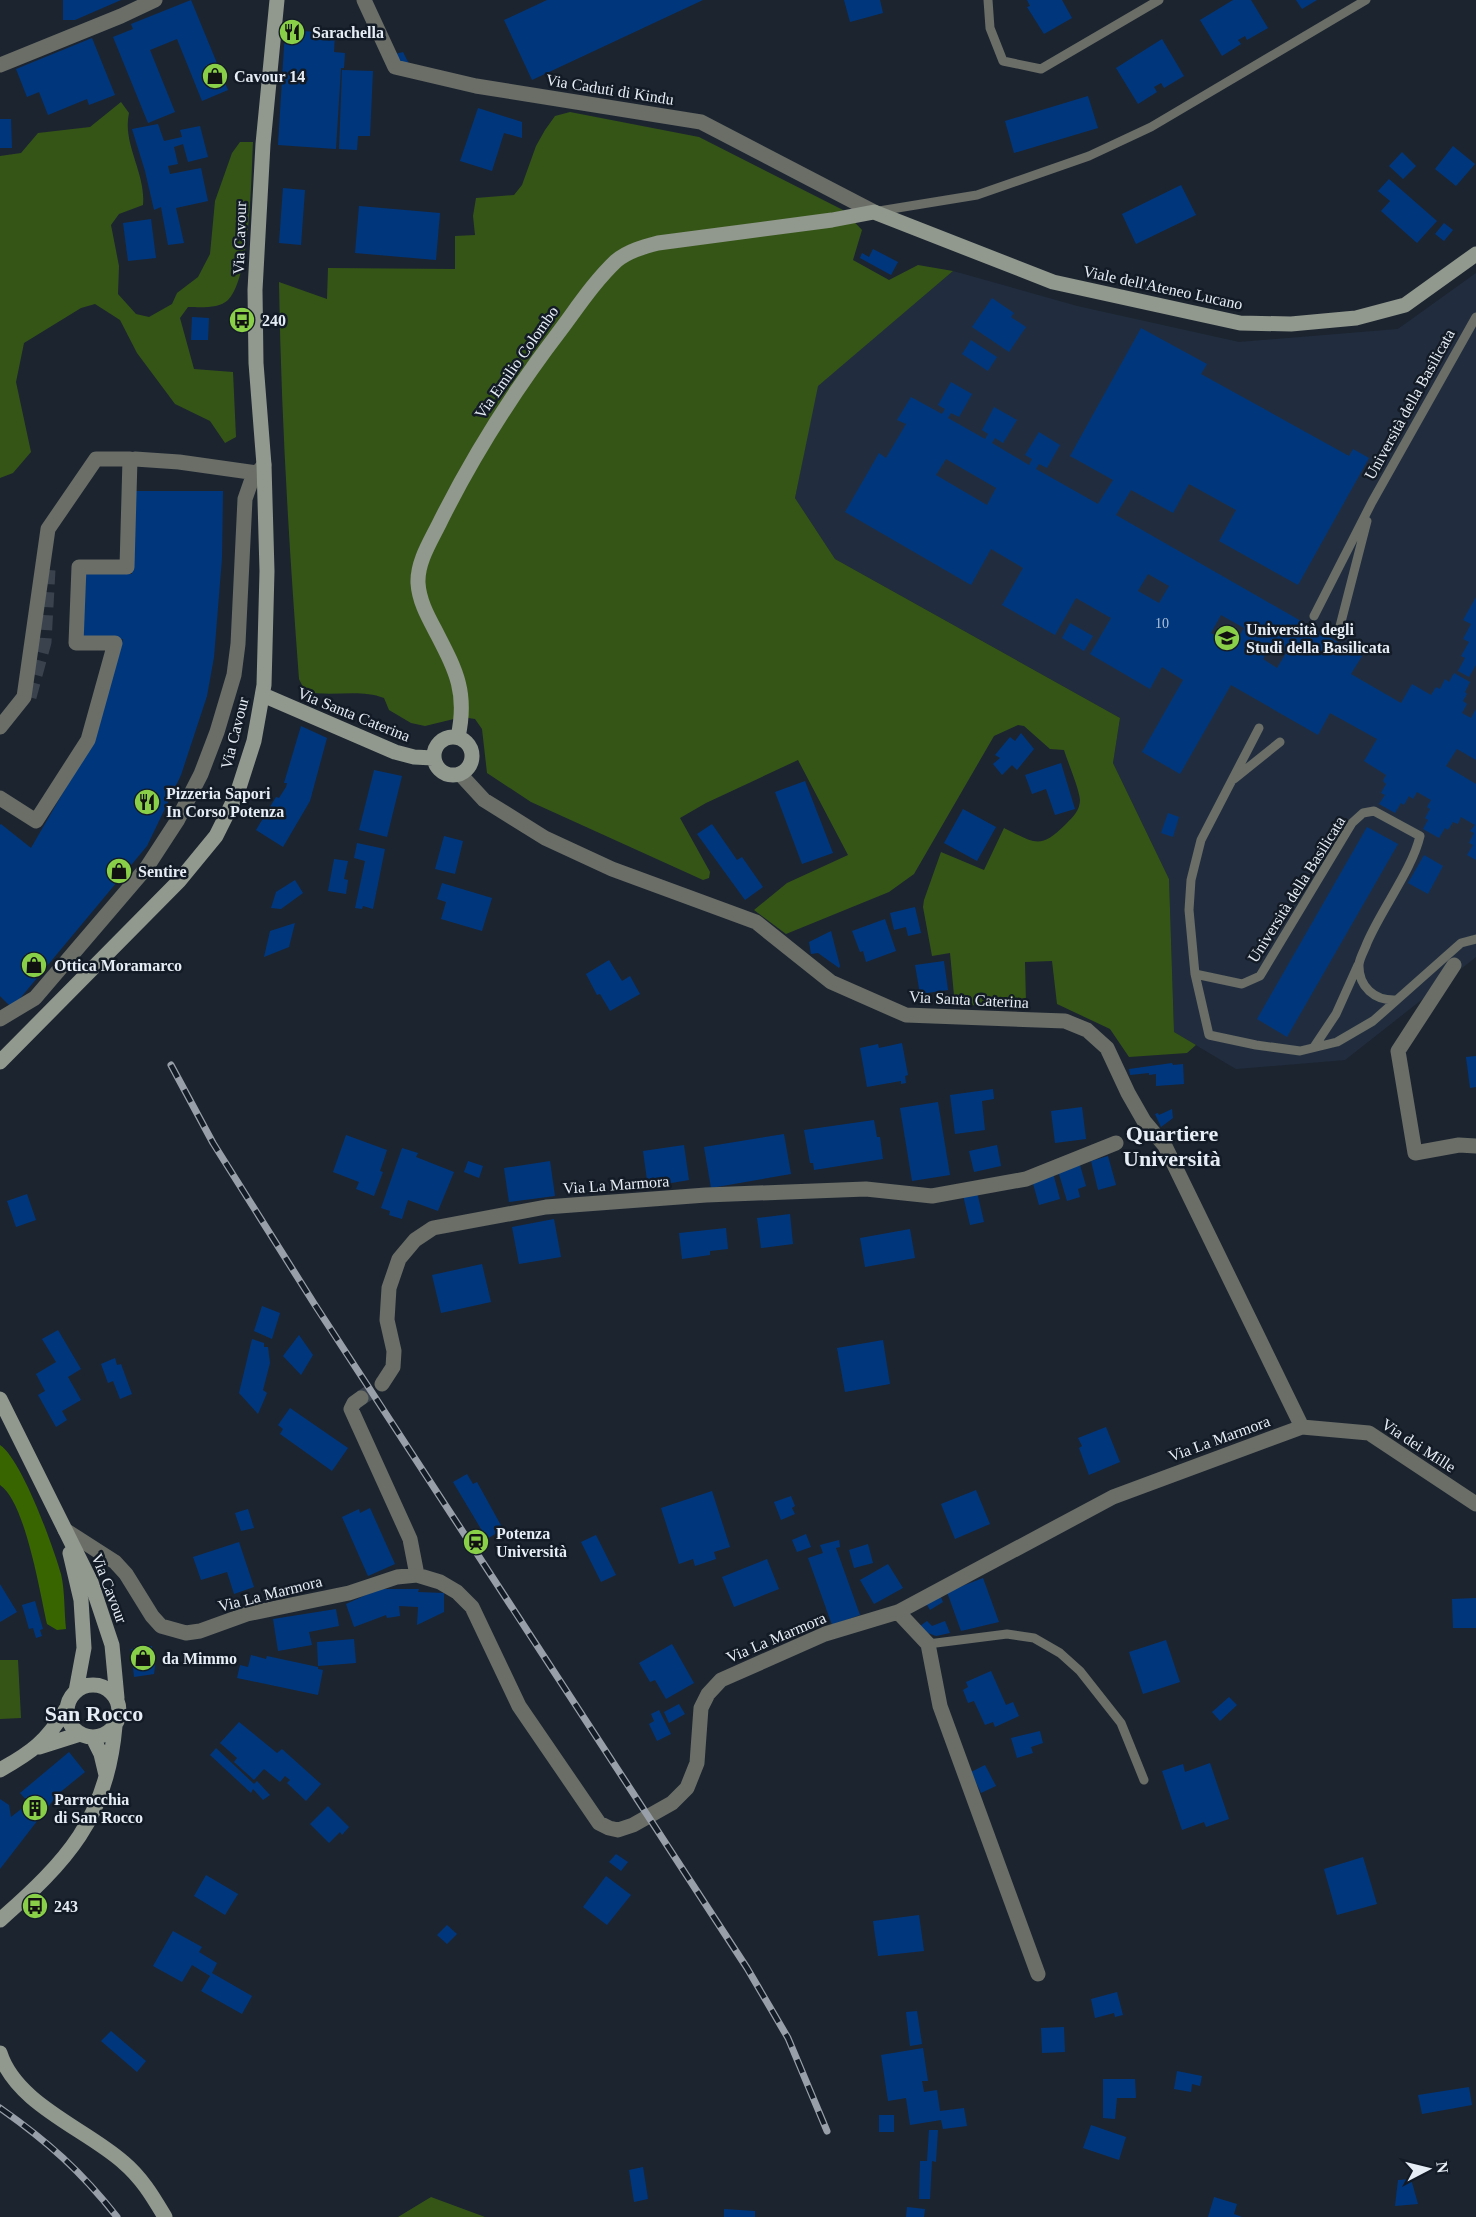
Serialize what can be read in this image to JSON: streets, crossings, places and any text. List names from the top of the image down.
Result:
{
  "streets": {
    "street": [
      "Via Caduti di Kindu",
      "Via Cavour",
      "Viale dell'Ateneo Lucano",
      "Via Emilio Colombo",
      "Via Santa Caterina",
      "Via La Marmora",
      "Via dei Mille"
    ],
    "lane": ["Università della Basilicata"]
  },
  "crossings": [
    ["Via Caduti di Kindu", "Viale dell'Ateneo Lucano"],
    ["Via Caduti di Kindu", "Via Emilio Colombo"],
    ["Via Cavour", "Via Santa Caterina"],
    ["Via Cavour", "Via La Marmora"],
    ["Viale dell'Ateneo Lucano", "Via Emilio Colombo"],
    ["Via Emilio Colombo", "Via Santa Caterina"],
    ["Via Santa Caterina", "Via La Marmora"],
    ["Via Santa Caterina", "Via dei Mille"],
    ["Via La Marmora", "Via dei Mille"]
  ],
  "districts": ["Quartiere Università", "San Rocco"],
  "places": {
    "restaurant": ["Sarachella", "Pizzeria Sapori In Corso Potenza"],
    "shop": [
      "Cavour 14",
      "Sentire",
      "Ottica Moramarco",
      "da Mimmo"
    ],
    "bus stop": ["240", "243"],
    "school or university": ["Università degli Studi della Basilicata"],
    "station": ["Potenza Università"],
    "building": ["Parrocchia di San Rocco"]
  },
  "house_numbers": ["10"],
  "north": "right"
}
